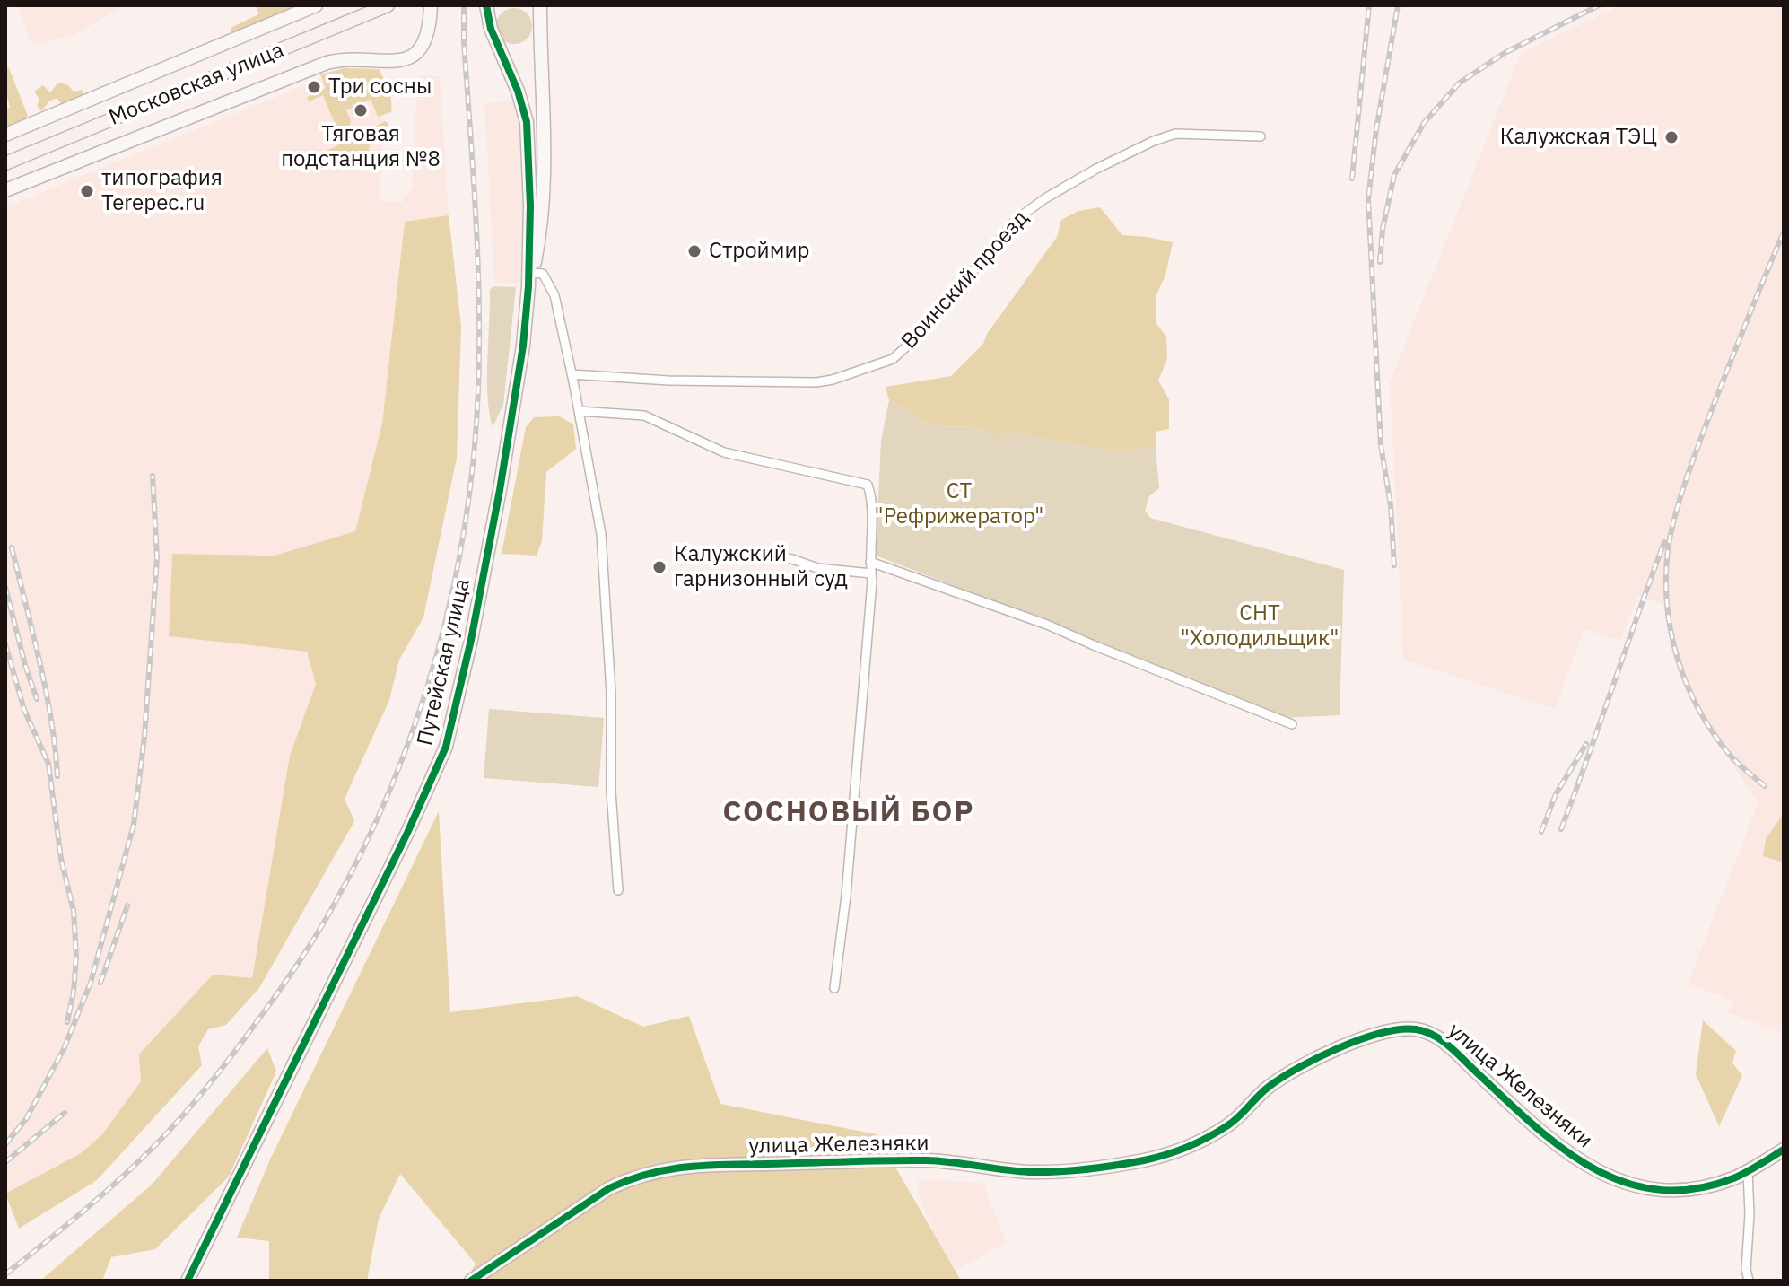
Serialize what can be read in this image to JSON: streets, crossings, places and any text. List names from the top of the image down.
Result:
{
  "streets": {
    "main road": ["Московская улица"],
    "street": ["Воинский проезд", "Путейская улица", "улица Железняки"]
  },
  "districts": ["СОСНОВЫЙ БОР"],
  "parks": ["СТ \"Рефрижератор\"", "СНТ \"Холодильщик\""],
  "places": [
    "Три сосны",
    "Тяговая подстанция №8",
    "Калужская ТЭЦ",
    "типография Terepec.ru",
    "Строймир",
    "Калужский гарнизонный суд"
  ]
}
